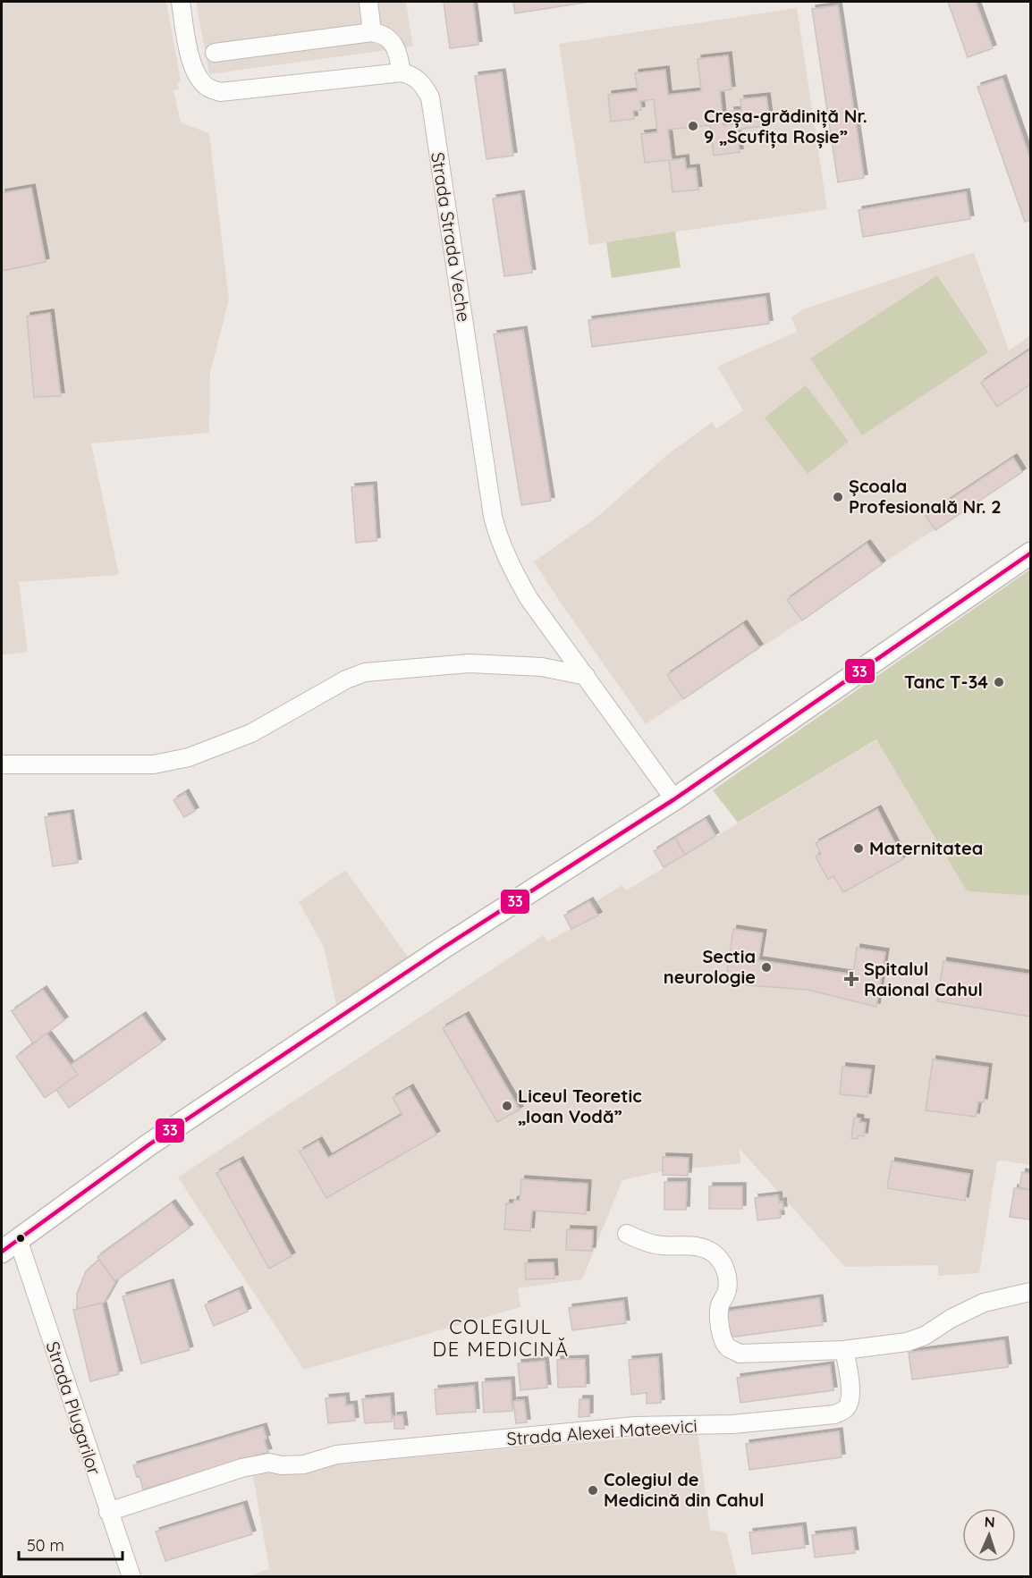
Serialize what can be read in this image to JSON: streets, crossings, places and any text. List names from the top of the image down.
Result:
{
  "streets": {
    "street": ["Strada Strada Veche", "Strada Plugarilor", "Strada Alexei Mateevici"]
  },
  "crossings": [
    ["Strada Plugarilor", "Strada Alexei Mateevici"]
  ],
  "districts": ["COLEGIUL DE MEDICINĂ"],
  "places": {
    "other": [
      "Creșa-grădiniță Nr. 9 „Scufița Roșie”",
      "Școala Profesională Nr. 2",
      "Tanc T-34",
      "Maternitatea",
      "Sectia neurologie",
      "Liceul Teoretic „Ioan Vodă”",
      "Colegiul de Medicină din Cahul"
    ],
    "health": ["Spitalul Raional Cahul"]
  },
  "lines": ["transit line 33"],
  "scale_bar": "50 m",
  "north": "top"
}
